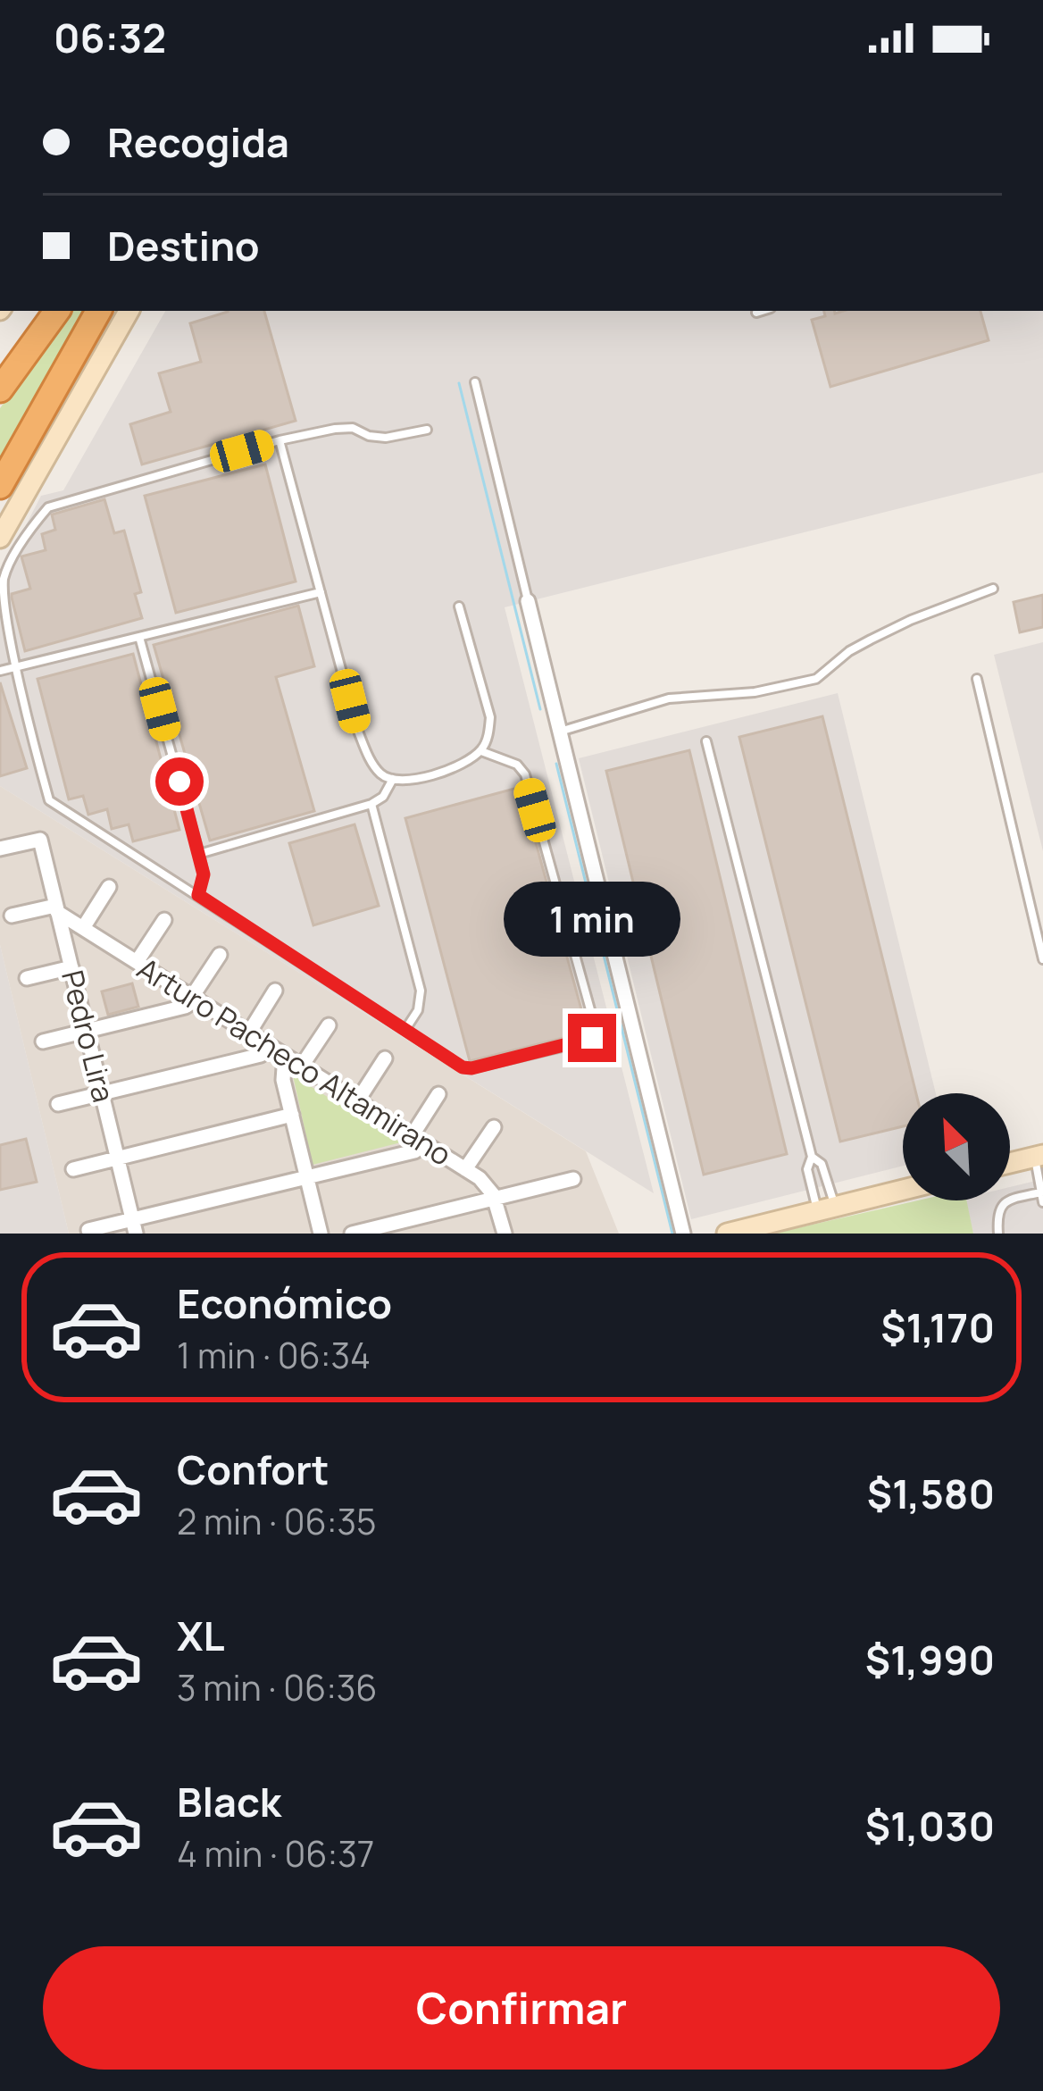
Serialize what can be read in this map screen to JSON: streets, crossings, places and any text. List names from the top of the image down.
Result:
{
  "streets": {
    "street": ["Pedro Lira", "Arturo Pacheco Altamirano"]
  },
  "crossings": [
    ["Pedro Lira", "Arturo Pacheco Altamirano"]
  ],
  "north": "top left",
  "page": {
    "status": "06:32",
    "banner": ["Recogida", "Destino"],
    "bubble": "1 min",
    "list": [
      {
        "name": "Económico",
        "note": "1 min · 06:34",
        "value": "$1,170"
      },
      {
        "name": "Confort",
        "note": "2 min · 06:35",
        "value": "$1,580"
      },
      {
        "name": "XL",
        "note": "3 min · 06:36",
        "value": "$1,990"
      },
      {
        "name": "Black",
        "note": "4 min · 06:37",
        "value": "$1,030"
      }
    ],
    "buttons": "Confirmar"
  }
}
